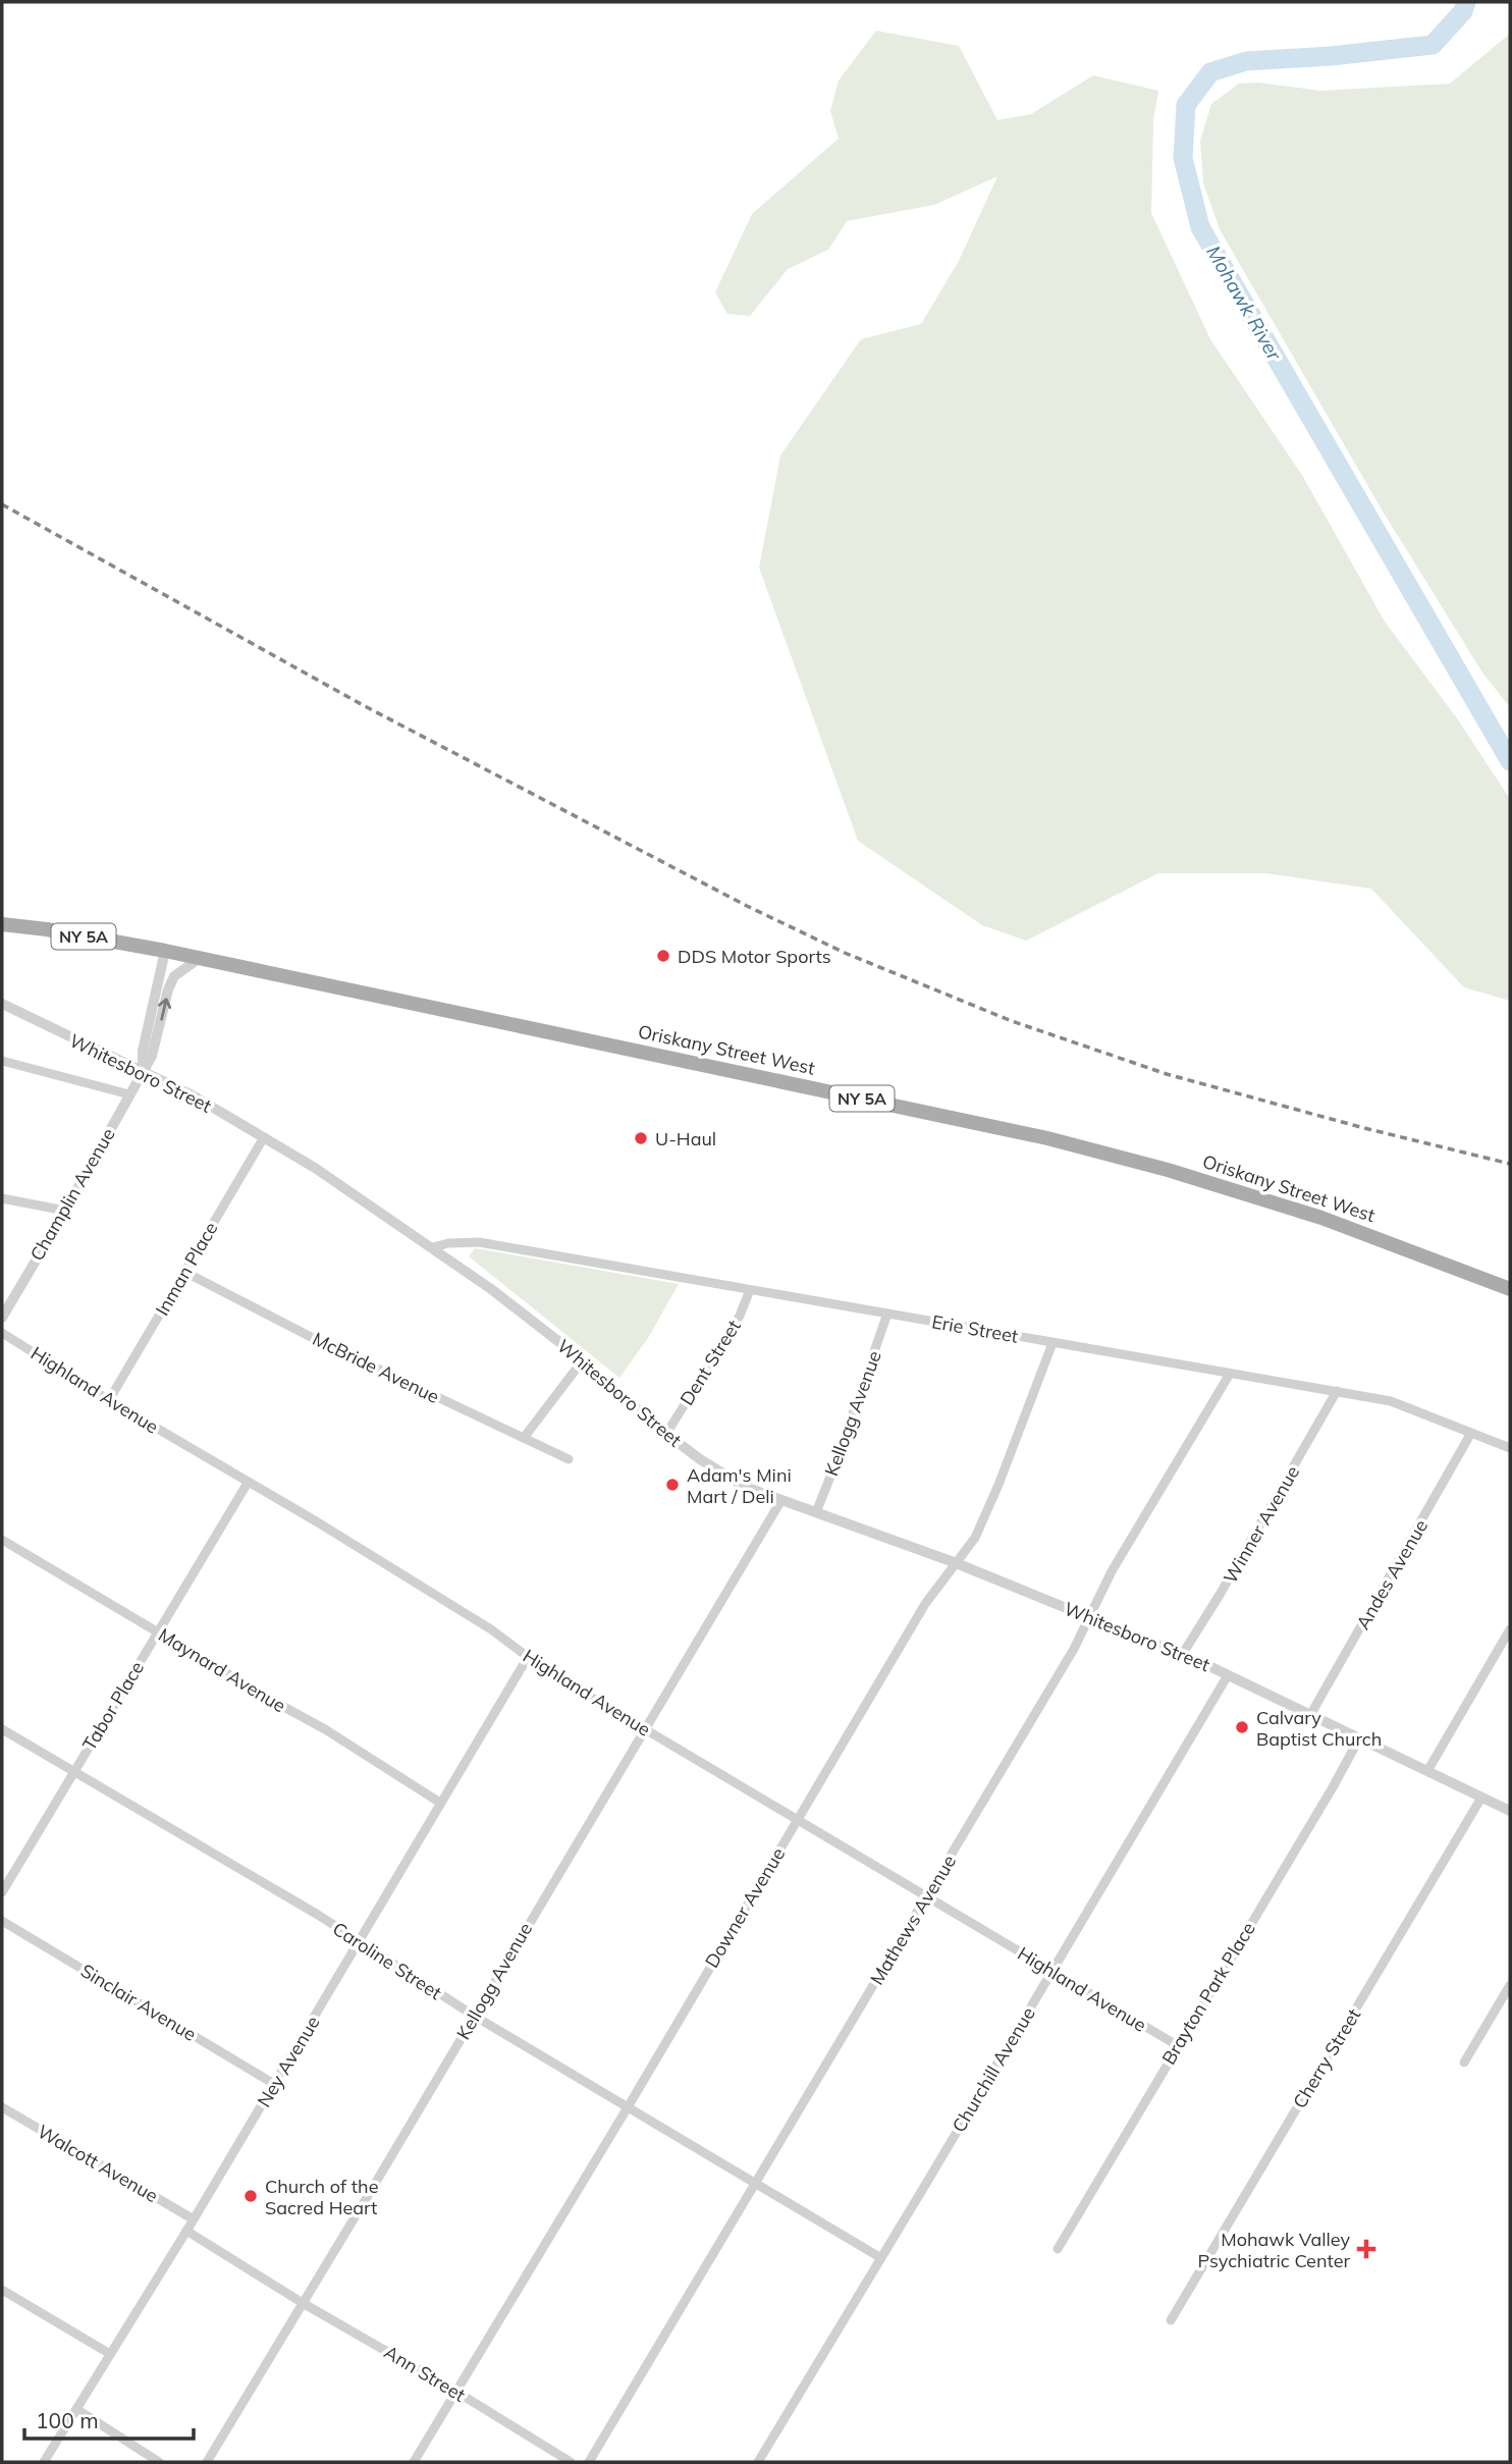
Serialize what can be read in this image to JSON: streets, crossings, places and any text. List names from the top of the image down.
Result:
{
  "streets": {
    "main road": ["NY 5A", "Oriskany Street West"],
    "street": [
      "Whitesboro Street",
      "Champlin Avenue",
      "Inman Place",
      "Erie Street",
      "Dent Street",
      "McBride Avenue",
      "Highland Avenue",
      "Kellogg Avenue",
      "Winner Avenue",
      "Andes Avenue",
      "Maynard Avenue",
      "Tabor Place",
      "Downer Avenue",
      "Mathews Avenue",
      "Caroline Street",
      "Brayton Park Place",
      "Sinclair Avenue",
      "Cherry Street",
      "Ney Avenue",
      "Churchill Avenue",
      "Walcott Avenue",
      "Ann Street"
    ]
  },
  "crossings": [
    ["Oriskany Street West", "Champlin Avenue"],
    ["Whitesboro Street", "Champlin Avenue"],
    ["Whitesboro Street", "Inman Place"],
    ["Whitesboro Street", "Erie Street"],
    ["Whitesboro Street", "Dent Street"],
    ["Whitesboro Street", "Kellogg Avenue"],
    ["Whitesboro Street", "Winner Avenue"],
    ["Whitesboro Street", "Andes Avenue"],
    ["Whitesboro Street", "Downer Avenue"],
    ["Whitesboro Street", "Mathews Avenue"],
    ["Whitesboro Street", "Brayton Park Place"],
    ["Whitesboro Street", "Cherry Street"],
    ["Whitesboro Street", "Churchill Avenue"],
    ["Inman Place", "McBride Avenue"],
    ["Inman Place", "Highland Avenue"],
    ["Erie Street", "Dent Street"],
    ["Erie Street", "Kellogg Avenue"],
    ["Erie Street", "Winner Avenue"],
    ["Erie Street", "Andes Avenue"],
    ["Erie Street", "Downer Avenue"],
    ["Erie Street", "Mathews Avenue"],
    ["Highland Avenue", "Kellogg Avenue"],
    ["Highland Avenue", "Tabor Place"],
    ["Highland Avenue", "Downer Avenue"],
    ["Highland Avenue", "Mathews Avenue"],
    ["Highland Avenue", "Brayton Park Place"],
    ["Highland Avenue", "Ney Avenue"],
    ["Highland Avenue", "Churchill Avenue"],
    ["Kellogg Avenue", "Caroline Street"],
    ["Kellogg Avenue", "Ann Street"],
    ["Maynard Avenue", "Tabor Place"],
    ["Maynard Avenue", "Ney Avenue"],
    ["Tabor Place", "Caroline Street"],
    ["Downer Avenue", "Caroline Street"],
    ["Downer Avenue", "Ann Street"],
    ["Mathews Avenue", "Caroline Street"],
    ["Caroline Street", "Ney Avenue"],
    ["Caroline Street", "Churchill Avenue"],
    ["Sinclair Avenue", "Ney Avenue"],
    ["Ney Avenue", "Walcott Avenue"],
    ["Ney Avenue", "Ann Street"]
  ],
  "water": ["Mohawk River"],
  "places": {
    "other": [
      "DDS Motor Sports",
      "U-Haul",
      "Adam's Mini Mart / Deli",
      "Calvary Baptist Church",
      "Church of the Sacred Heart"
    ],
    "health": ["Mohawk Valley Psychiatric Center"]
  },
  "scale_bar": "100 m"
}
